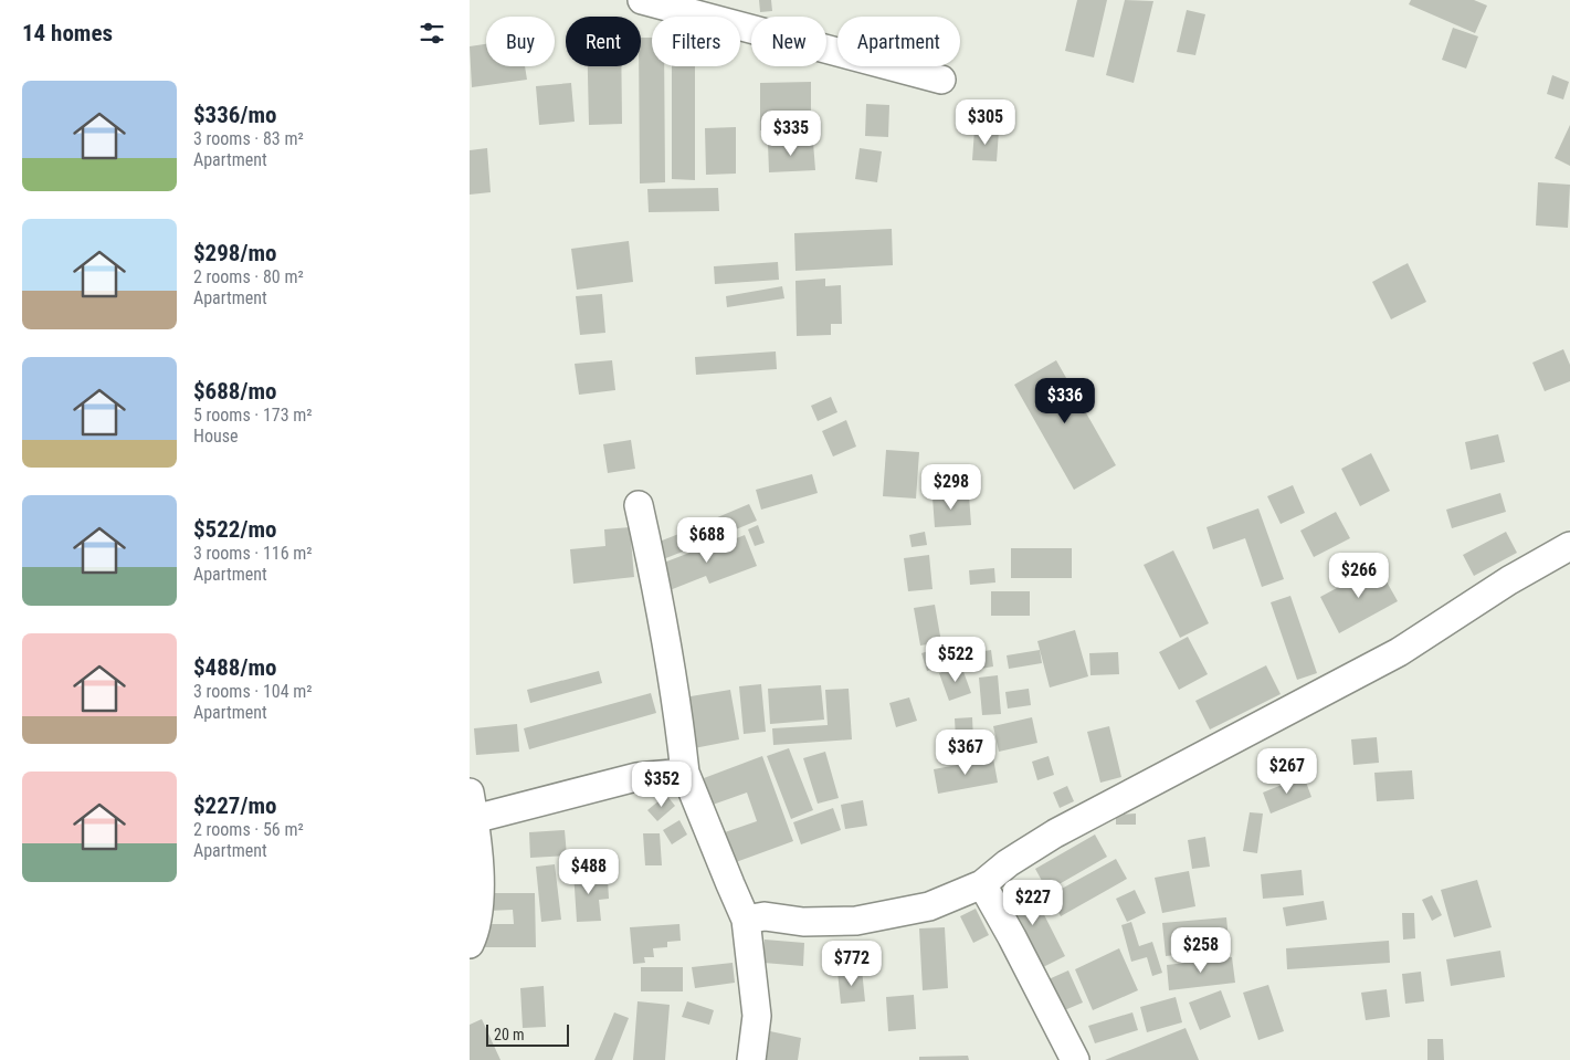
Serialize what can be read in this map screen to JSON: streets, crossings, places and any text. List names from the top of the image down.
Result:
{
  "scale_bar": "20 m",
  "page": {
    "heading": "14 homes",
    "chip": [
      "Buy",
      "Rent",
      "Filters",
      "New",
      "Apartment"
    ],
    "list": [
      {
        "name": "$336/mo",
        "note": "3 rooms · 83 m² · Apartment"
      },
      {
        "name": "$298/mo",
        "note": "2 rooms · 80 m² · Apartment"
      },
      {
        "name": "$688/mo",
        "note": "5 rooms · 173 m² · House"
      },
      {
        "name": "$522/mo",
        "note": "3 rooms · 116 m² · Apartment"
      },
      {
        "name": "$488/mo",
        "note": "3 rooms · 104 m² · Apartment"
      },
      {
        "name": "$227/mo",
        "note": "2 rooms · 56 m² · Apartment"
      }
    ],
    "price": [
      "$305",
      "$335",
      "$336",
      "$298",
      "$688",
      "$266",
      "$522",
      "$367",
      "$267",
      "$352",
      "$488",
      "$227",
      "$258",
      "$772"
    ],
    "scale": "20 m"
  }
}
